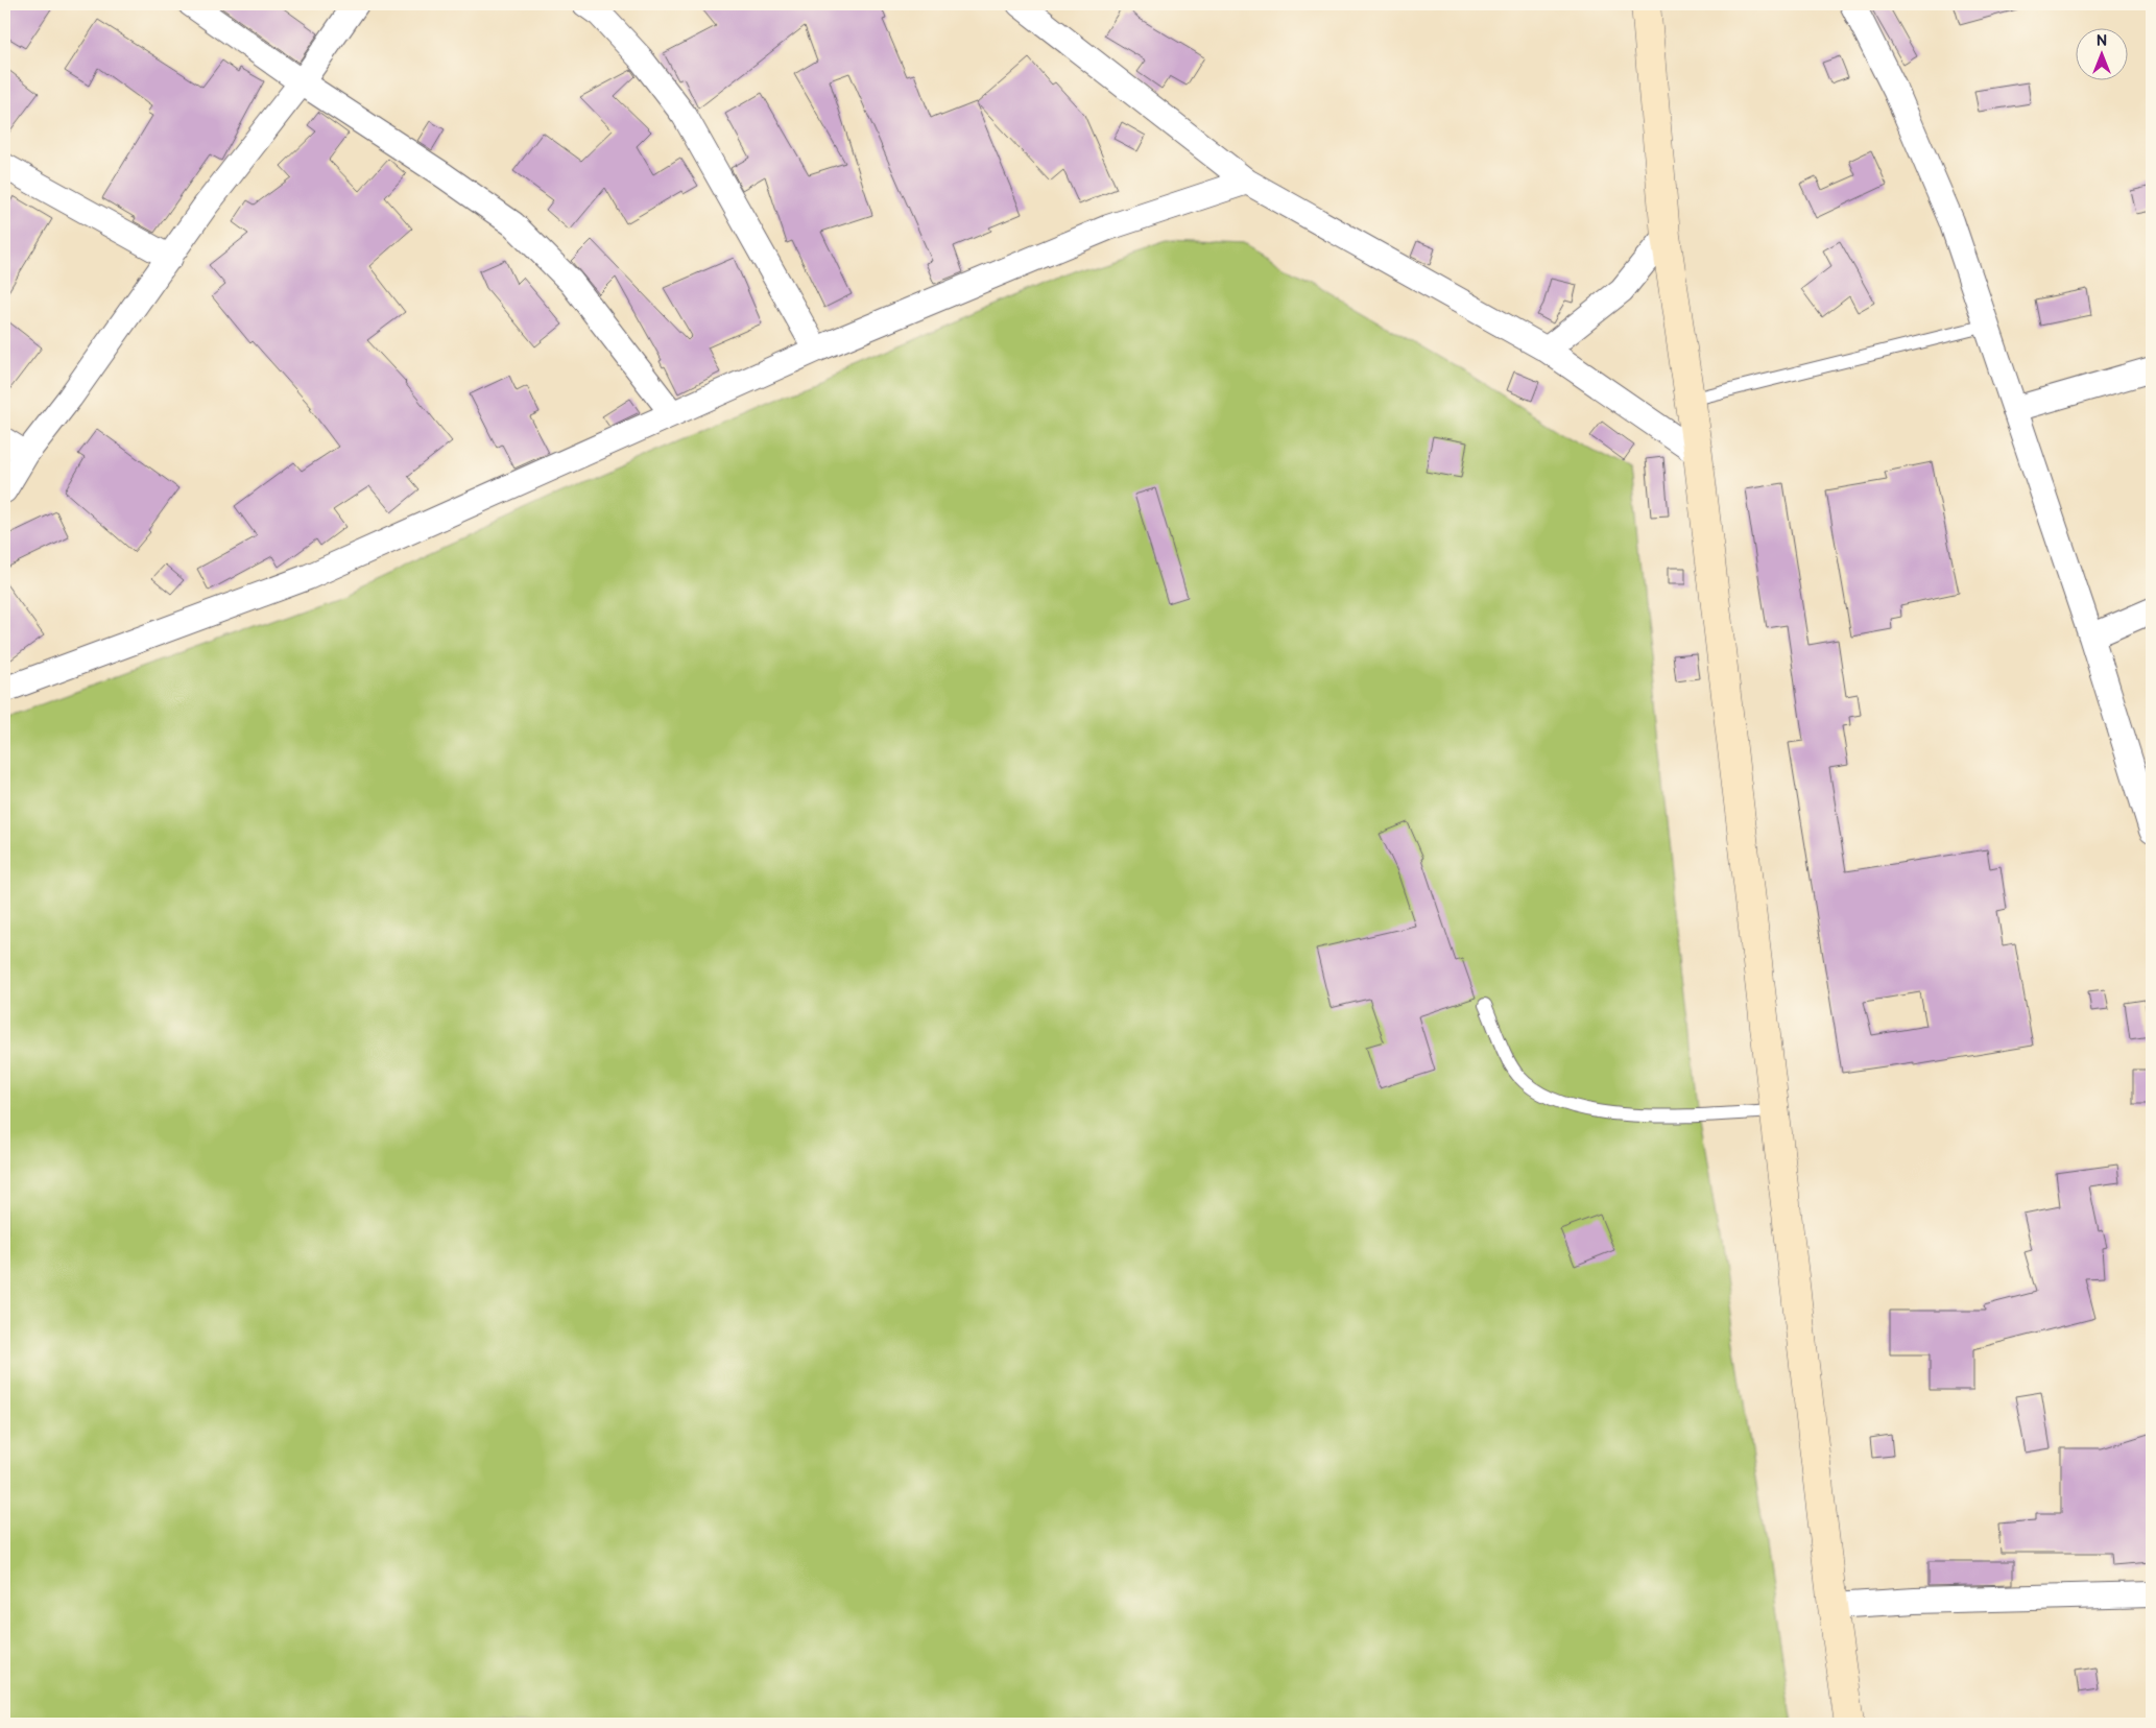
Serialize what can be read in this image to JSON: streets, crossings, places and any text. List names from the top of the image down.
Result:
{
  "north": "top"
}
